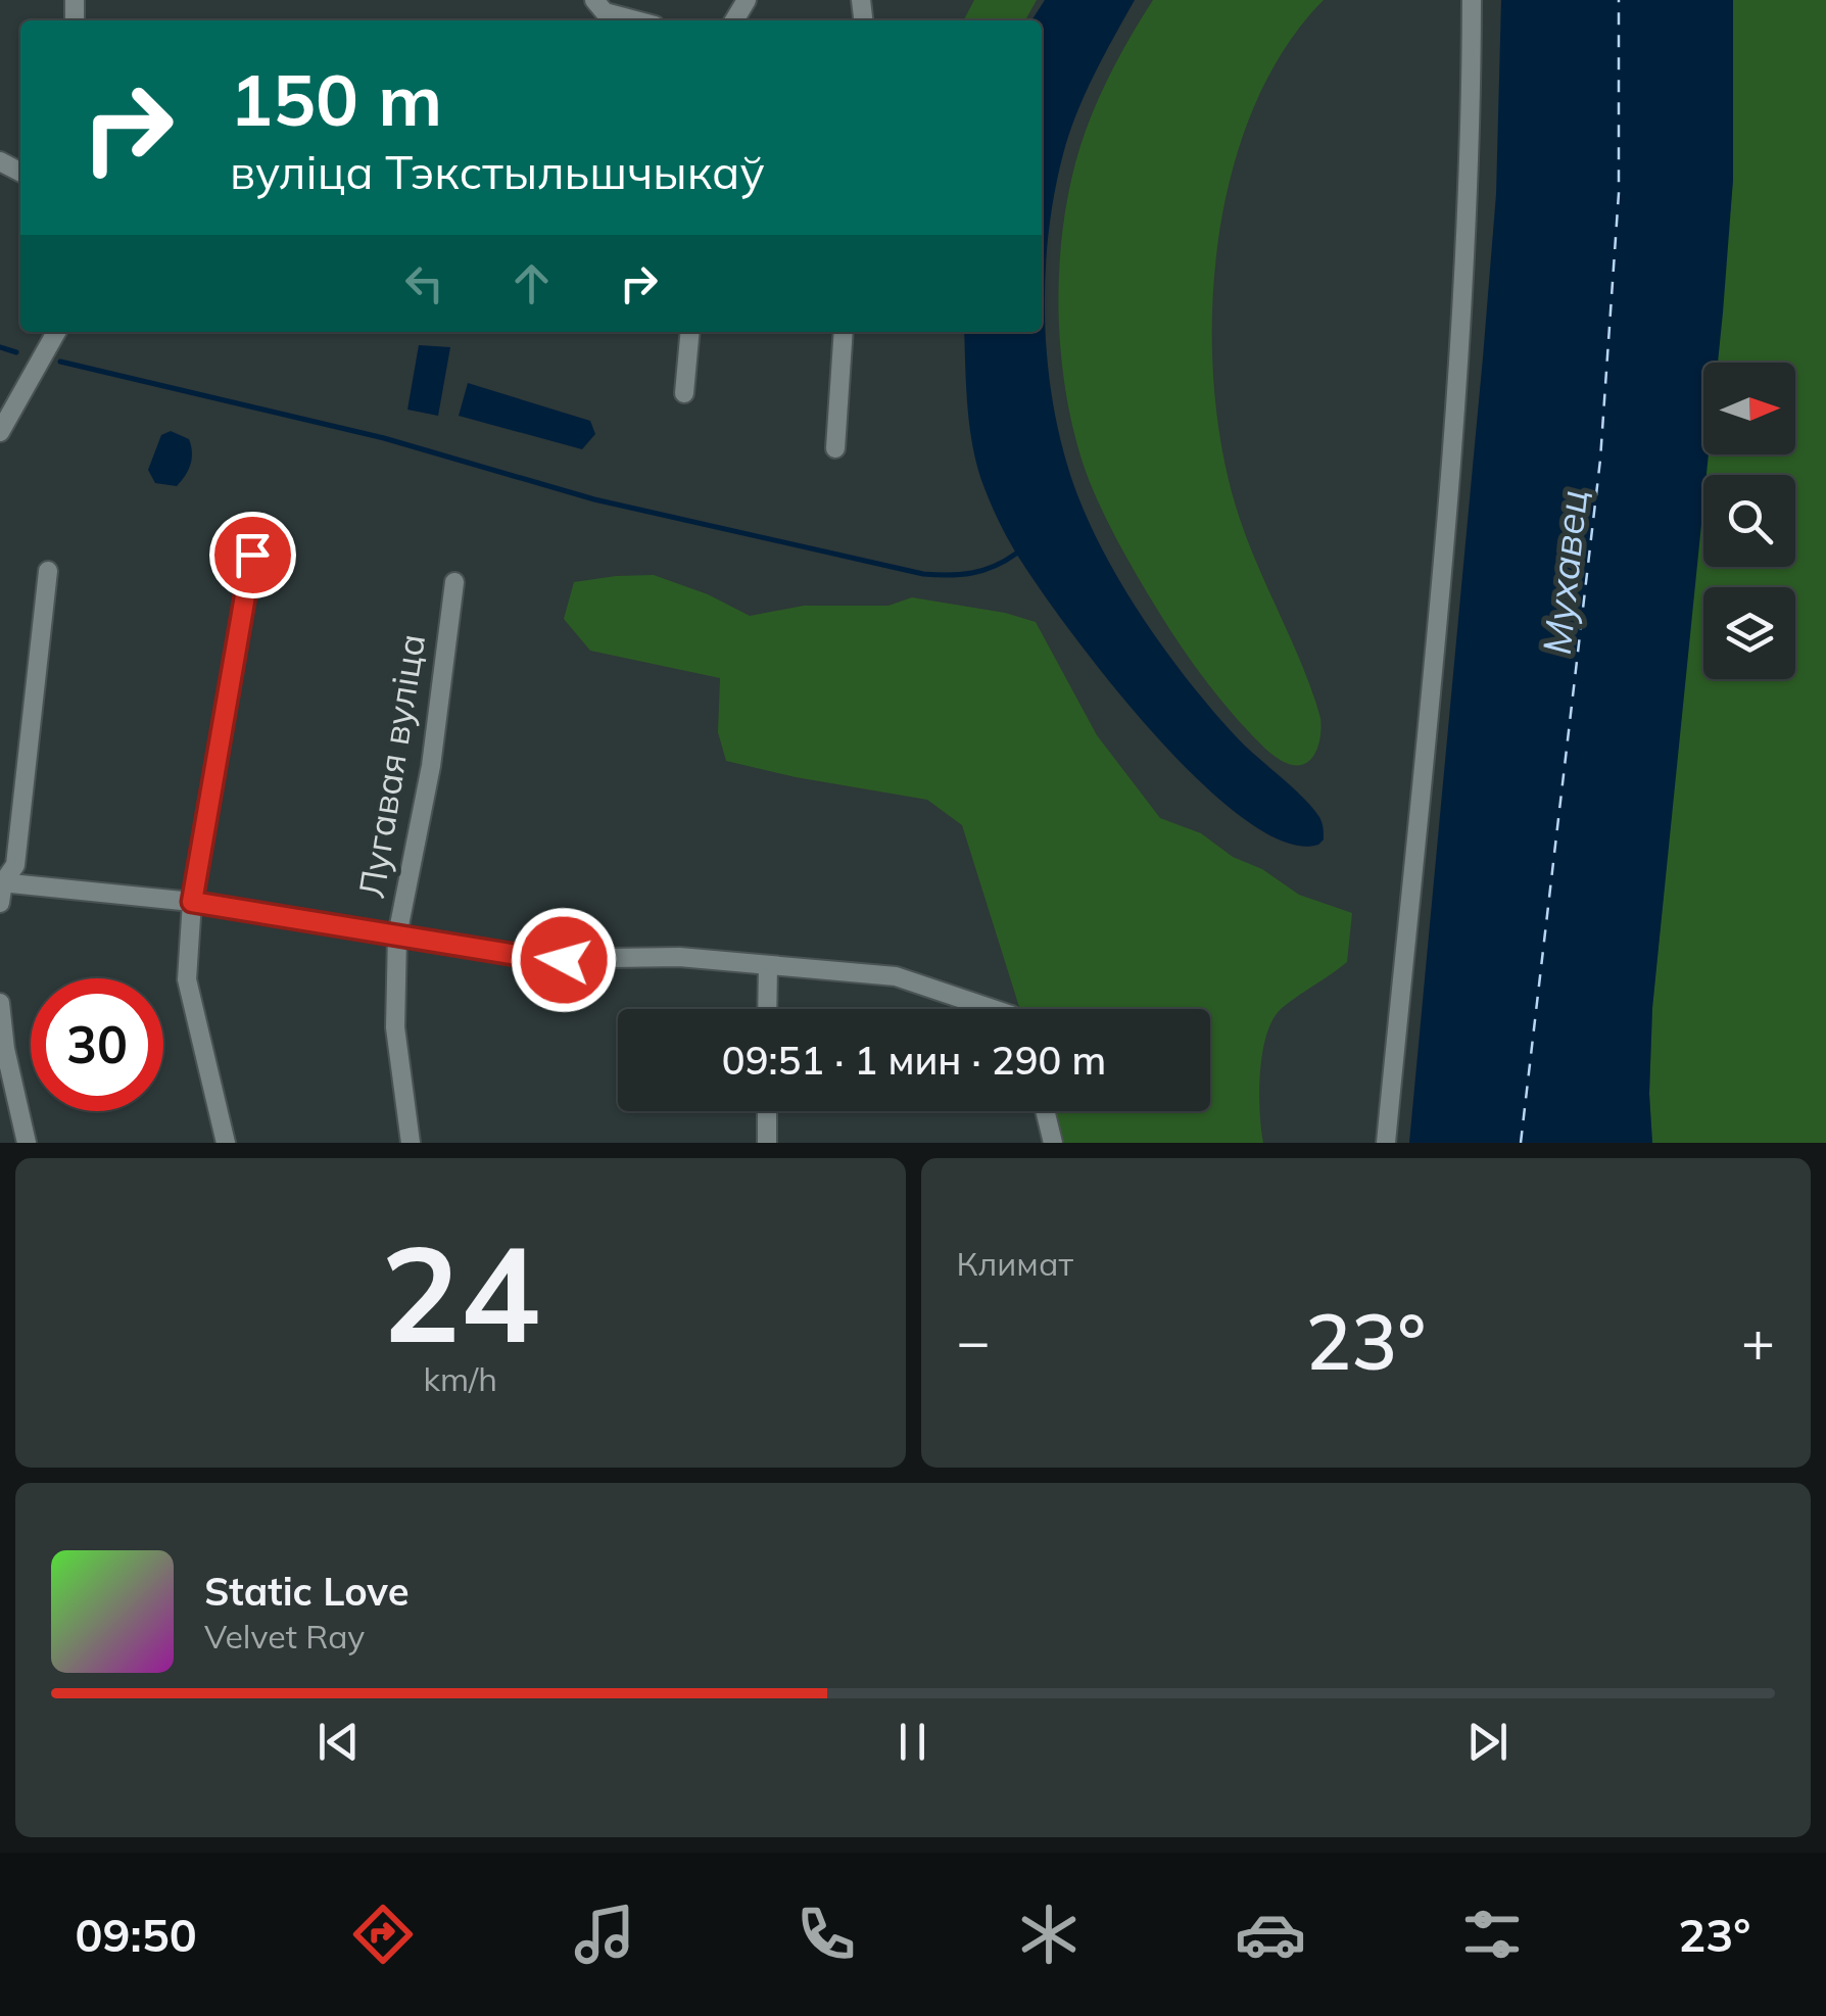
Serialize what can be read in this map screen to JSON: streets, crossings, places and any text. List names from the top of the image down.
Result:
{
  "streets": {
    "street": ["Лугавая вуліца"]
  },
  "water": ["Мухавец"],
  "north": "right",
  "page": {
    "turn": ["150 m", "вуліца Тэкстыльшчыкаў"],
    "limit": "30",
    "trip": "09:51 · 1 мин · 290 m",
    "tile": [
      ["24", "km/h"],
      "Климат"
    ],
    "heat": ["−", "23°", "+"],
    "song": ["Static Love", "Velvet Ray"],
    "tabs": ["09:50", "23°"]
  }
}
